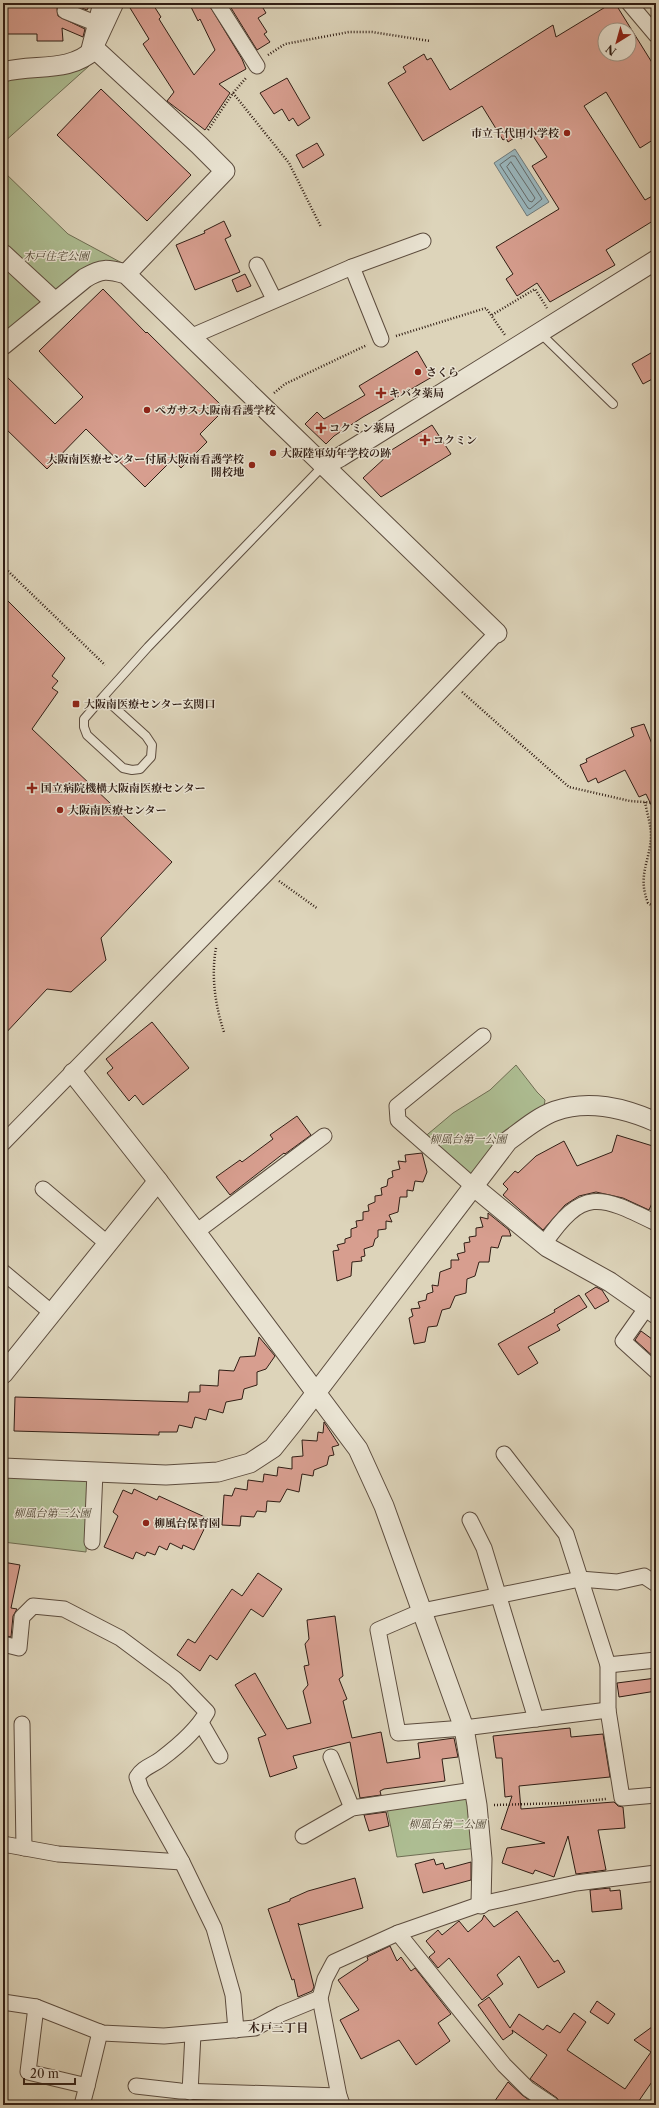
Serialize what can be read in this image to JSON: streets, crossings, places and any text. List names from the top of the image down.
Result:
{
  "districts": ["木戸三丁目"],
  "parks": [
    "木戸住宅公園",
    "柳風台第一公園",
    "柳風台第三公園",
    "柳風台第二公園"
  ],
  "places": {
    "other": [
      "市立千代田小学校",
      "さくら",
      "ぺガサス大阪南看護学校",
      "大阪陸軍幼年学校の跡",
      "大阪南医療センター付属大阪南看護学校 開校地",
      "大阪南医療センター",
      "柳風台保育園"
    ],
    "health": [
      "キバタ薬局",
      "コクミン薬局",
      "コクミン",
      "国立病院機構大阪南医療センター"
    ],
    "transit": ["大阪南医療センター玄関口"]
  },
  "scale_bar": "20 m",
  "north": "bottom left"
}
